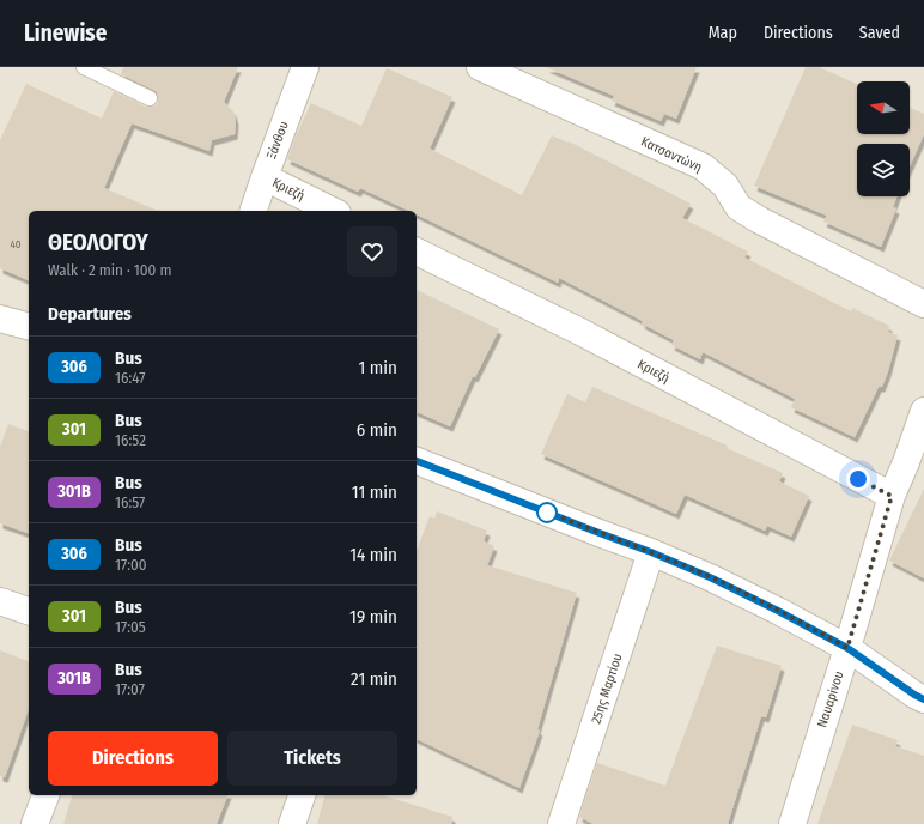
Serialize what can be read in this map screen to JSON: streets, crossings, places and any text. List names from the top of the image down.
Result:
{
  "streets": {
    "street": [
      "Ξάνθου",
      "Κατσαντώνη",
      "Κριεζή",
      "25ης Μαρτίου",
      "Ναυαρίνου"
    ]
  },
  "crossings": [
    ["Ξάνθου", "Κριεζή"],
    ["Κριεζή", "Ναυαρίνου"]
  ],
  "lines": ["bus line 306"],
  "house_numbers": ["40"],
  "north": "left",
  "page": {
    "header": "Linewise",
    "nav": ["Map", "Directions", "Saved"],
    "heading": [
      ["ΘΕΟΛΟΓΟΥ", "Walk · 2 min · 100 m"],
      "Departures"
    ],
    "list": [
      {
        "mark": "306",
        "name": "Bus",
        "note": "16:47",
        "value": "1 min"
      },
      {
        "mark": "301",
        "name": "Bus",
        "note": "16:52",
        "value": "6 min"
      },
      {
        "mark": "301B",
        "name": "Bus",
        "note": "16:57",
        "value": "11 min"
      },
      {
        "mark": "306",
        "name": "Bus",
        "note": "17:00",
        "value": "14 min"
      },
      {
        "mark": "301",
        "name": "Bus",
        "note": "17:05",
        "value": "19 min"
      },
      {
        "mark": "301B",
        "name": "Bus",
        "note": "17:07",
        "value": "21 min"
      }
    ],
    "buttons": ["Directions", "Tickets"]
  }
}
